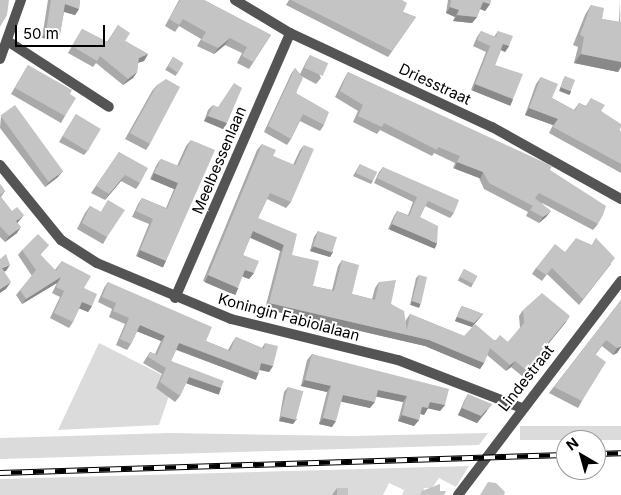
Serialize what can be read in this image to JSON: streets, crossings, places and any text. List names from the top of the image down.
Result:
{
  "streets": {
    "street": [
      "Driesstraat",
      "Meelbessenlaan",
      "Koningin Fabiolalaan",
      "Lindestraat"
    ]
  },
  "crossings": [
    ["Driesstraat", "Meelbessenlaan"],
    ["Meelbessenlaan", "Koningin Fabiolalaan"],
    ["Koningin Fabiolalaan", "Lindestraat"]
  ],
  "scale_bar": "50 m",
  "north": "top left"
}
